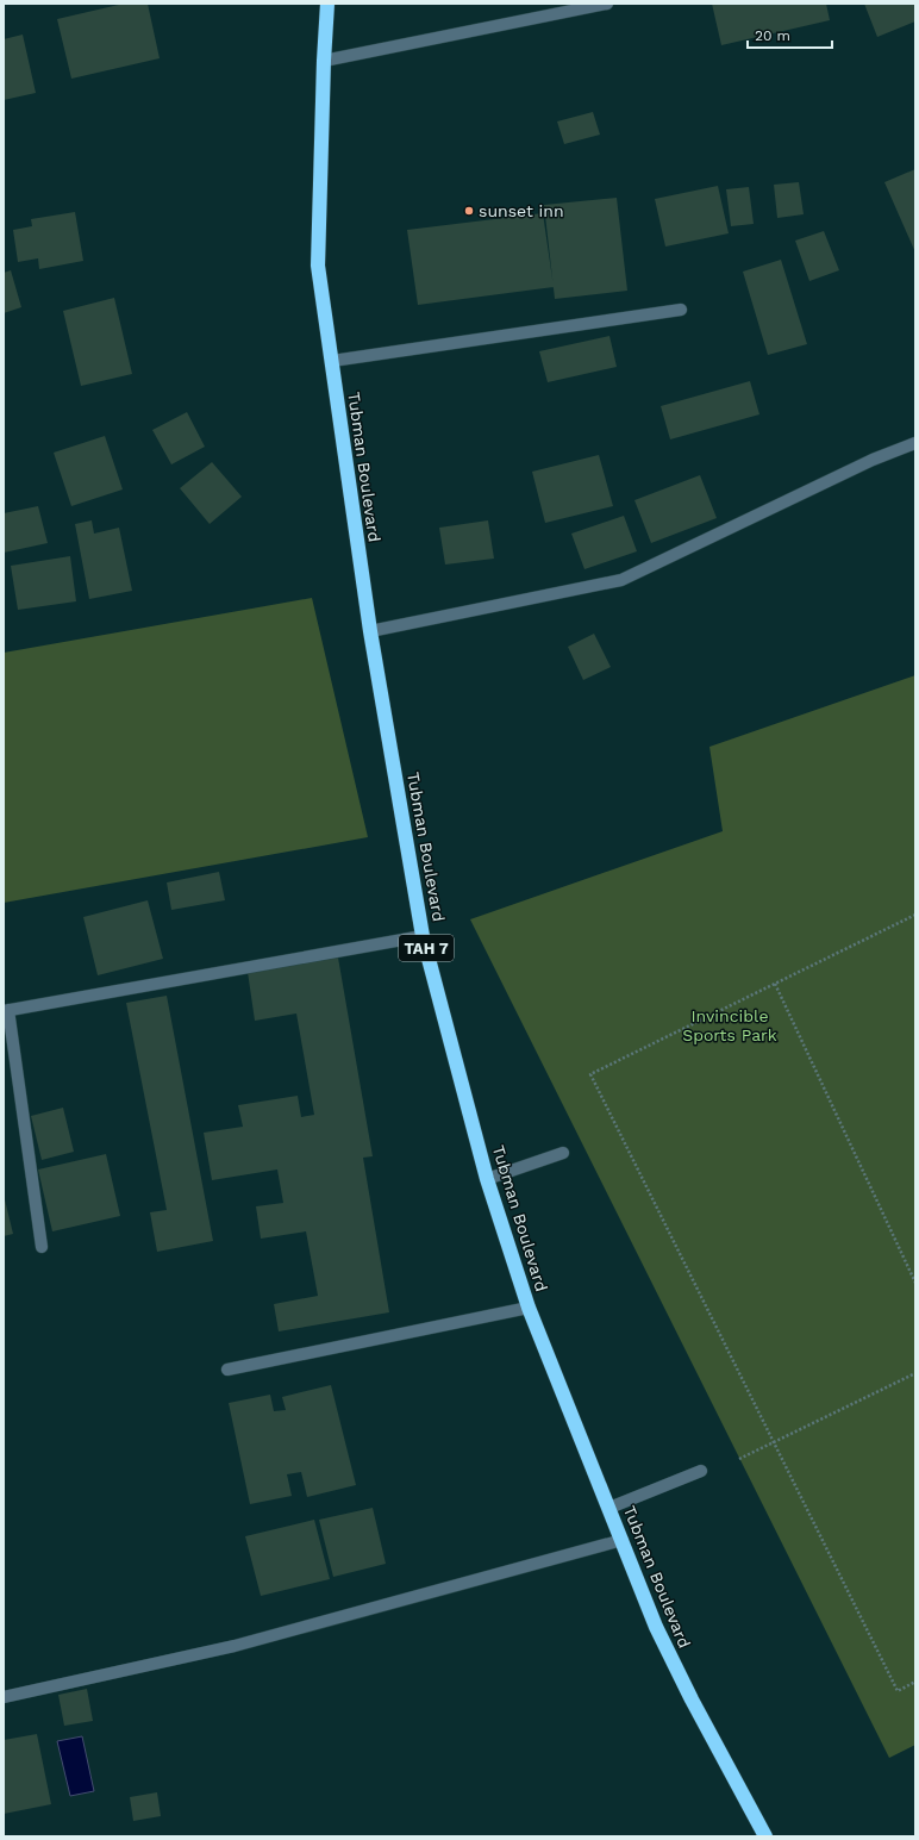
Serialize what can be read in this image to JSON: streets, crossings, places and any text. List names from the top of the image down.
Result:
{
  "streets": {
    "highway": ["Tubman Boulevard", "TAH 7"]
  },
  "parks": ["Invincible Sports Park"],
  "places": ["sunset inn"],
  "scale_bar": "20 m"
}
